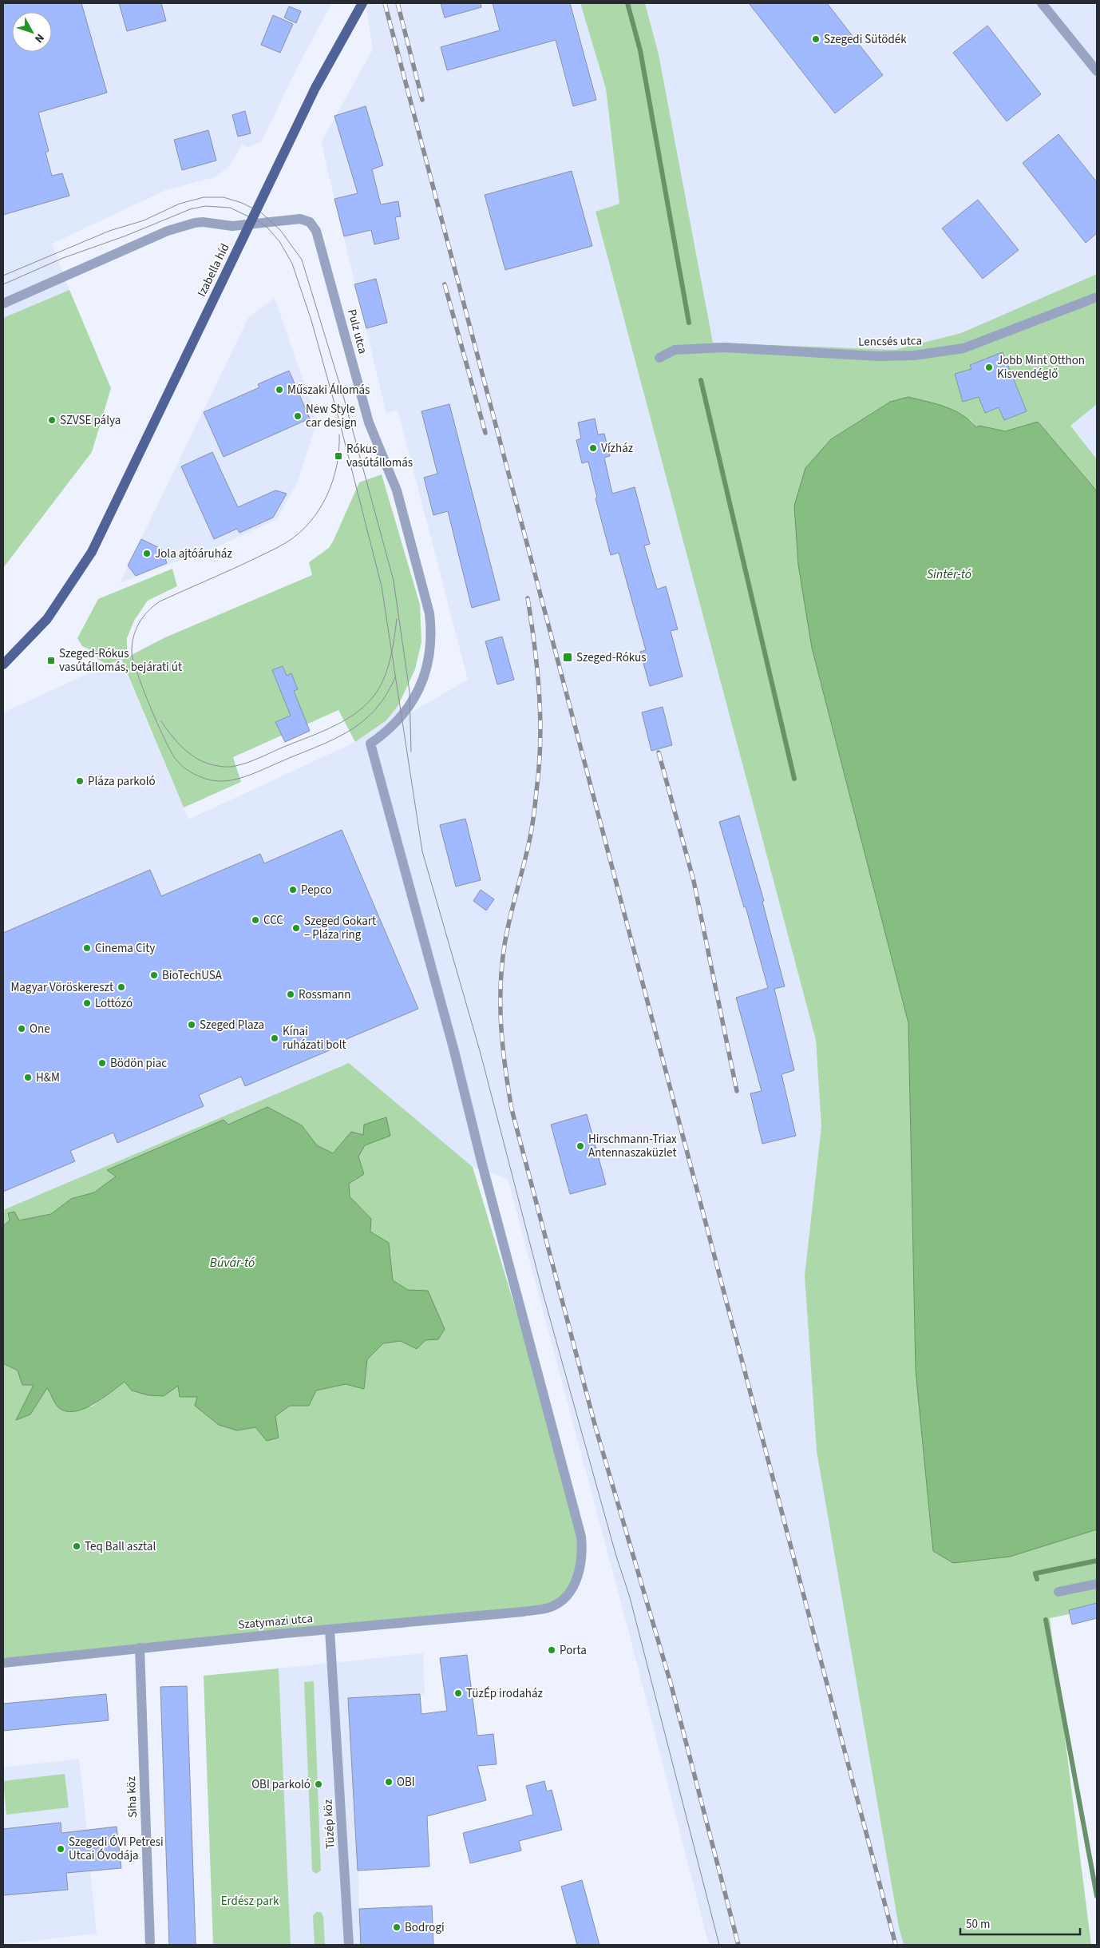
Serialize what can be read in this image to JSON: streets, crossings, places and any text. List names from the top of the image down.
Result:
{
  "streets": {
    "main road": ["Izabella híd"],
    "street": [
      "Pulz utca",
      "Lencsés utca",
      "Szatymazi utca",
      "Siha köz",
      "Tüzép köz"
    ]
  },
  "crossings": [
    ["Pulz utca", "Szatymazi utca"],
    ["Szatymazi utca", "Siha köz"],
    ["Szatymazi utca", "Tüzép köz"]
  ],
  "water": ["Sintér-tó", "Búvár-tó"],
  "parks": ["Erdész park"],
  "places": {
    "other": [
      "Szegedi Sütödék",
      "Jobb Mint Otthon Kisvendéglő",
      "Műszaki Állomás",
      "New Style car design",
      "SZVSE pálya",
      "Vízház",
      "Jola ajtóáruház",
      "Pláza parkoló",
      "Pepco",
      "CCC",
      "Szeged Gokart – Pláza ring",
      "Cinema City",
      "BioTechUSA",
      "Magyar Vöröskereszt",
      "Rossmann",
      "Lottózó",
      "Szeged Plaza",
      "One",
      "Kínai ruházati bolt",
      "Bödön piac",
      "H&M",
      "Hirschmann-Triax Antennaszaküzlet",
      "Teq Ball asztal",
      "Porta",
      "TüzÉp irodaház",
      "OBI",
      "OBI parkoló",
      "Szegedi ÓVI Petresi Utcai Óvodája",
      "Bodrogi"
    ],
    "transit": ["Rókus vasútállomás", "Szeged-Rókus", "Szeged-Rókus vasútállomás, bejárati út"]
  },
  "scale_bar": "50 m",
  "north": "bottom right"
}
